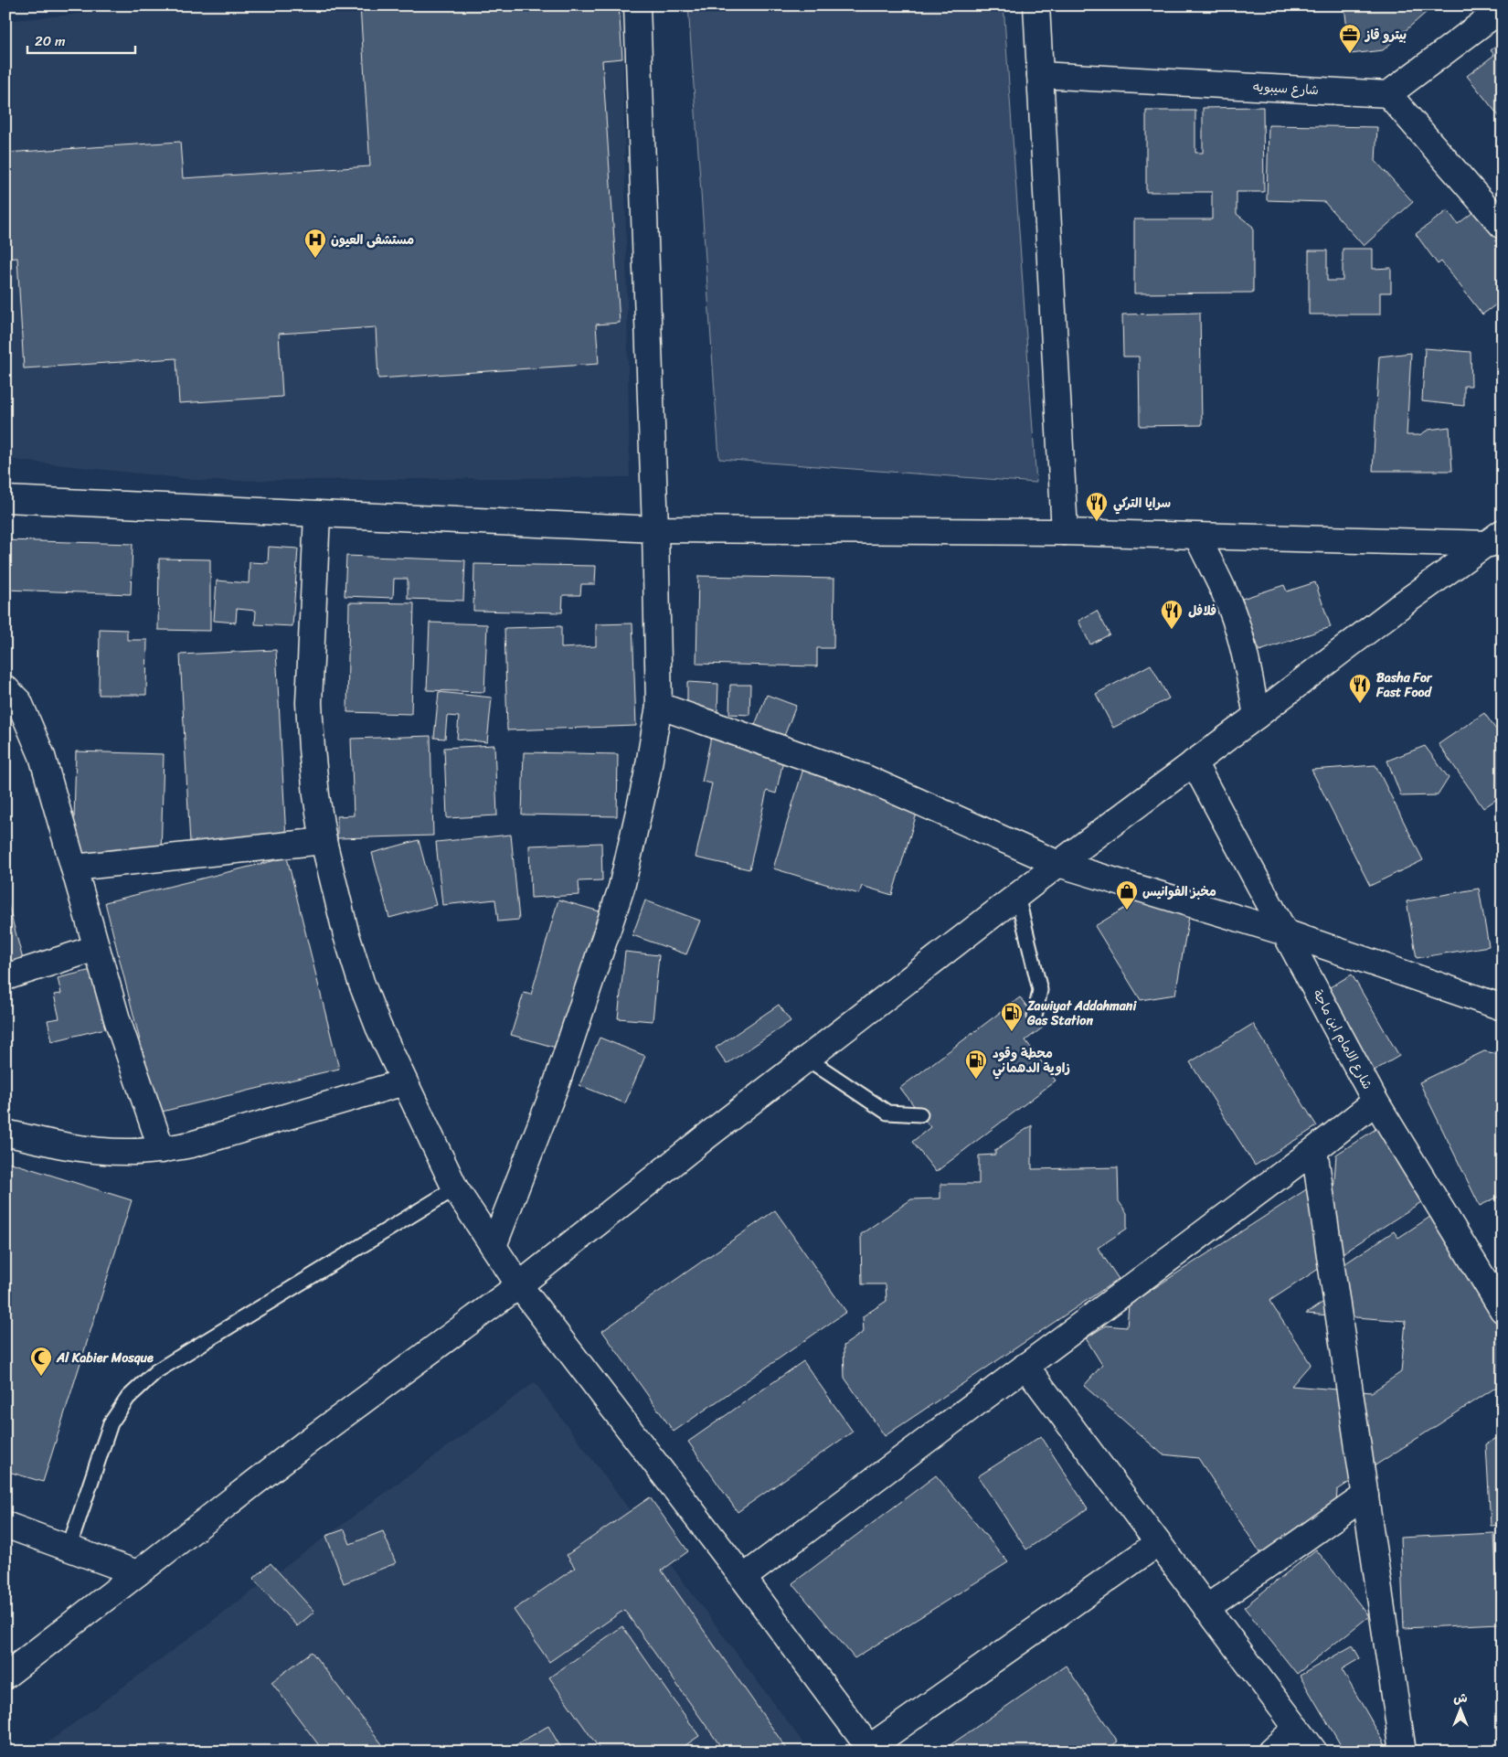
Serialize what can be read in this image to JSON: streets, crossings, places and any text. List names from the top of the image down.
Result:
{
  "streets": {
    "street": ["شارع سيبويه", "شارع الامام ابن ماجة"]
  },
  "places": {
    "office": ["بيترو قاز"],
    "hospital": ["مستشفى العيون"],
    "restaurant": ["سرايا التركي", "فلافل", "Basha For Fast Food"],
    "shop": ["مخبز الفوانيس"],
    "fuel station": ["Zawiyat Addahmani Gas Station", "محطة وقود زاوية الدهماني"],
    "mosque": ["Al Kabier Mosque"]
  },
  "scale_bar": "20 m",
  "north": "top"
}
